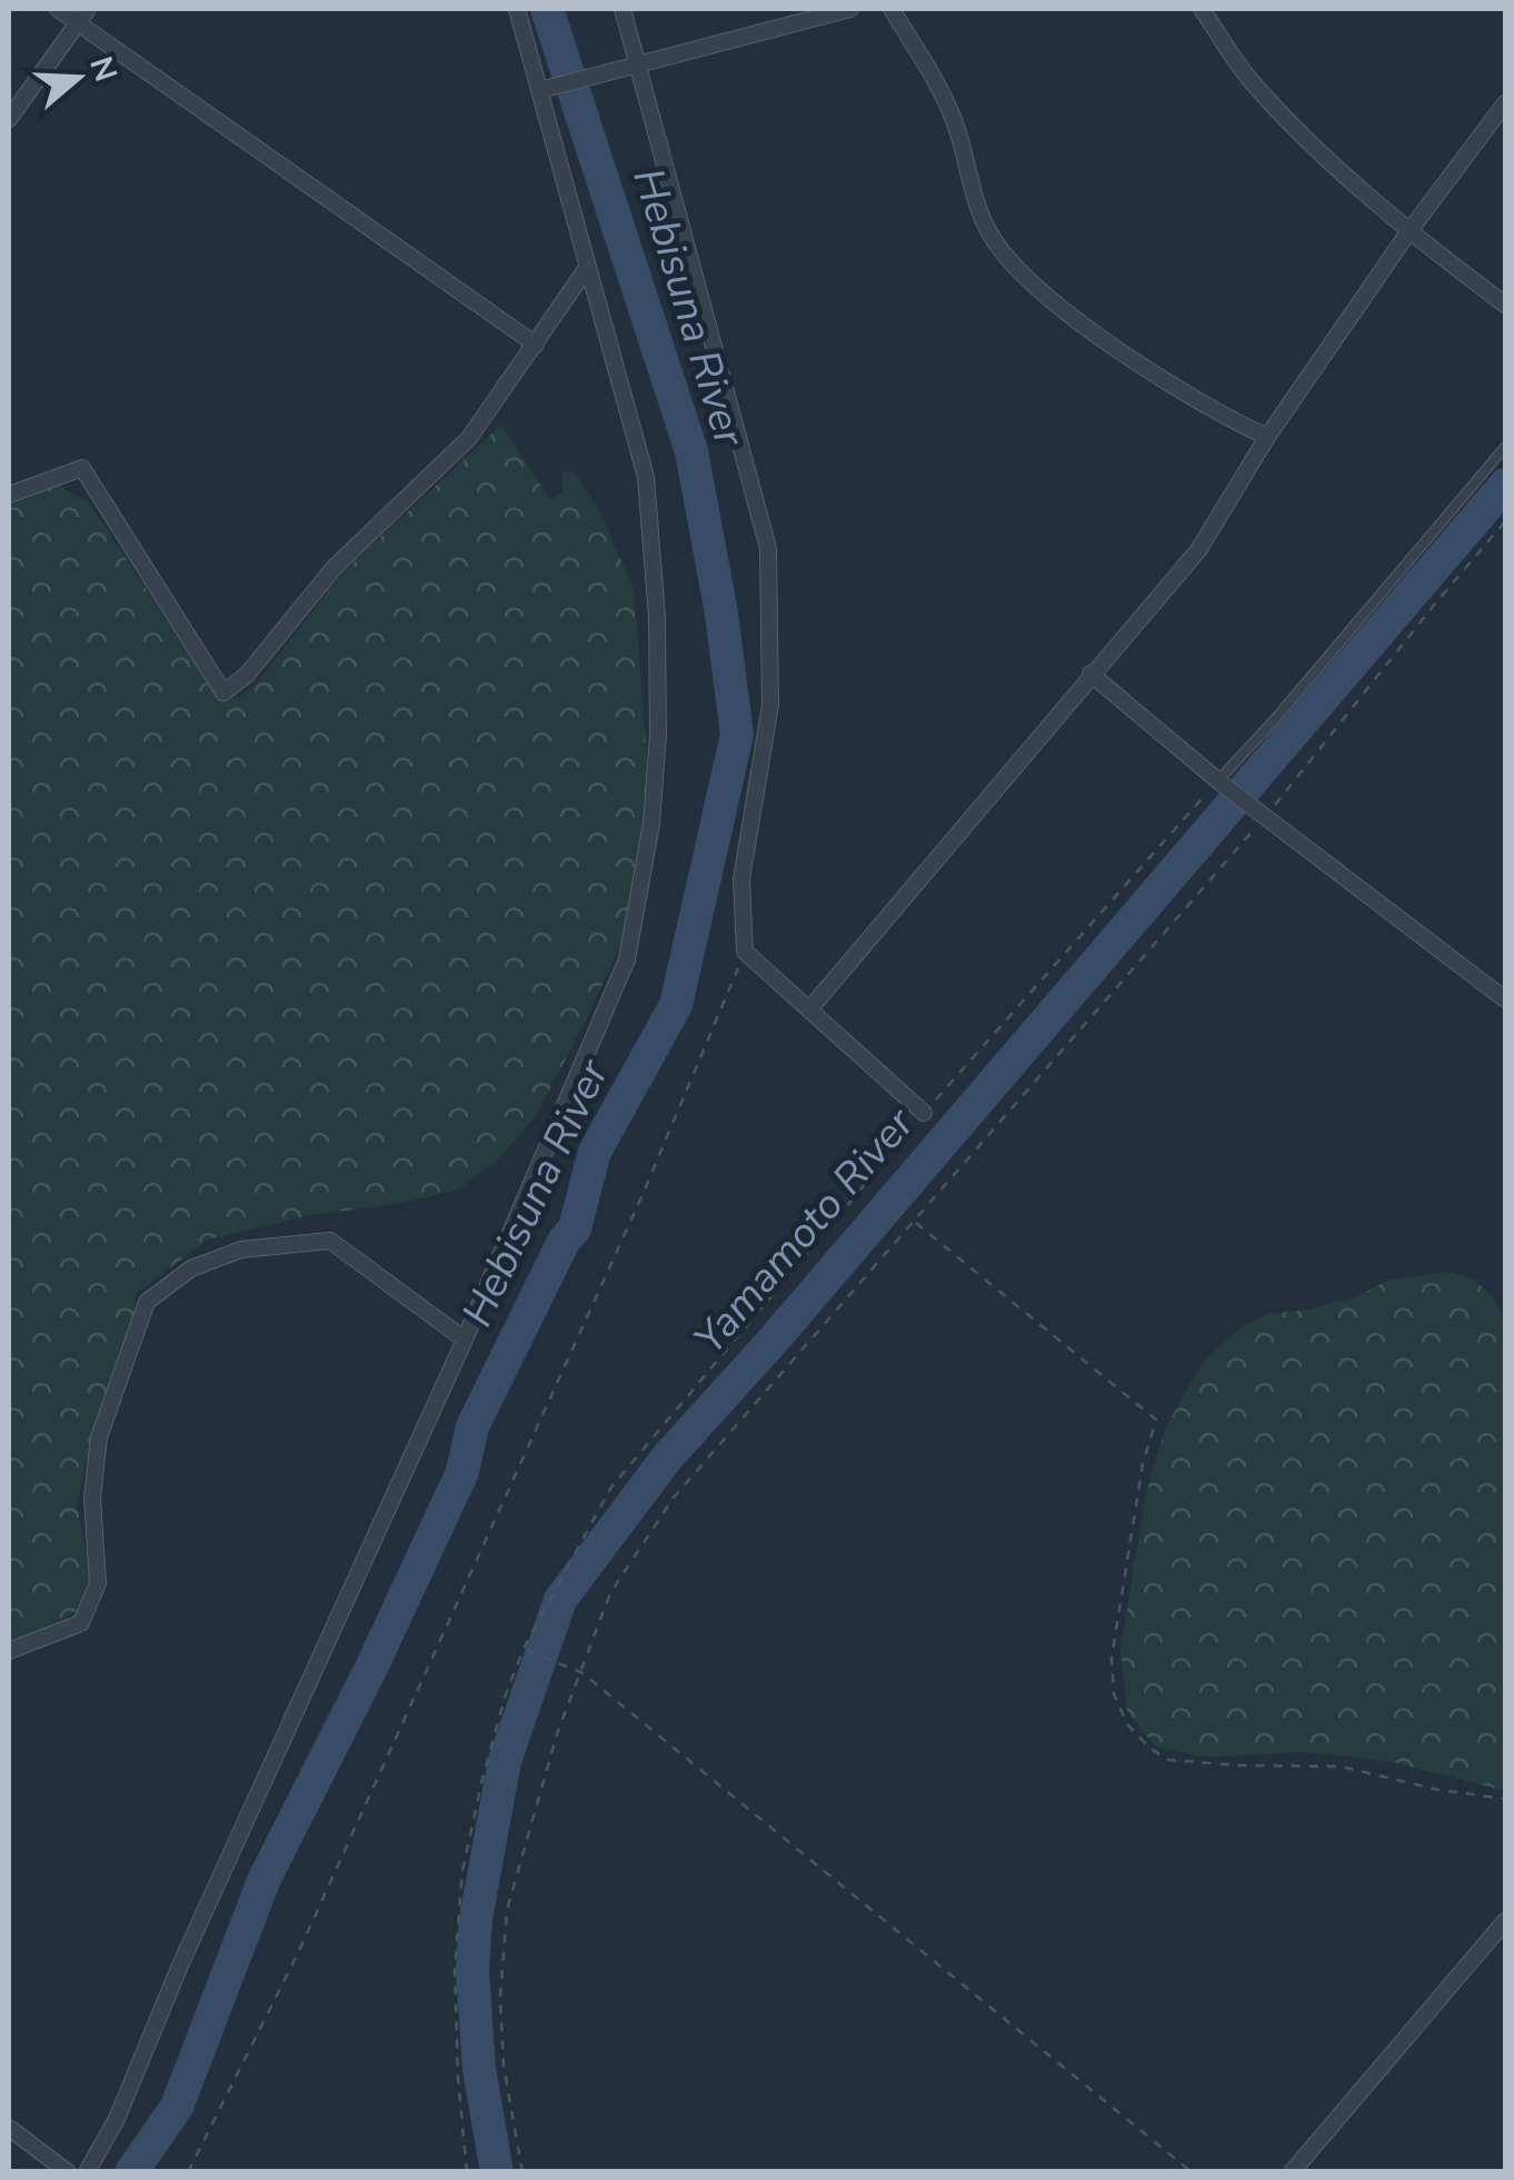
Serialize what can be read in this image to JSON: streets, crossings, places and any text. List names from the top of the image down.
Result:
{
  "water": ["Hebisuna River", "Yamamoto River"],
  "north": "right"
}
